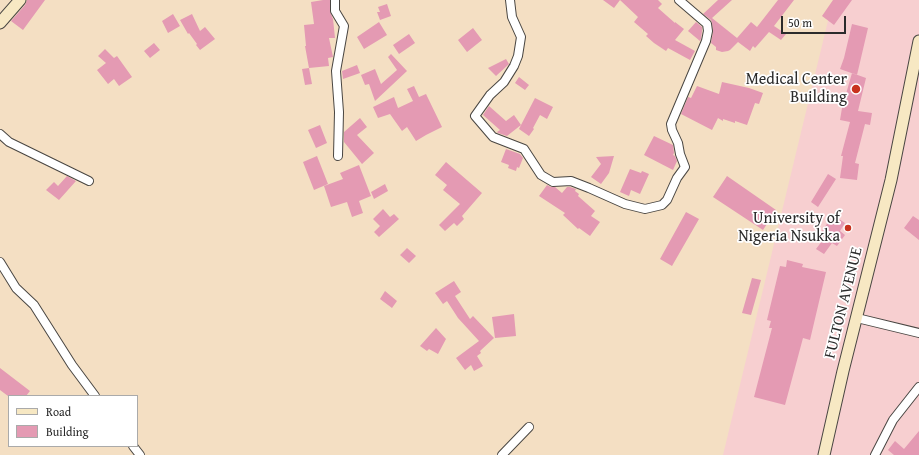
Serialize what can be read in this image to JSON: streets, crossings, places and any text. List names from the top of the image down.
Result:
{
  "streets": {
    "street": ["FULTON AVENUE"]
  },
  "places": ["Medical Center Building", "University of Nigeria Nsukka"],
  "legend": ["Road", "Building"],
  "scale_bar": "50 m"
}
